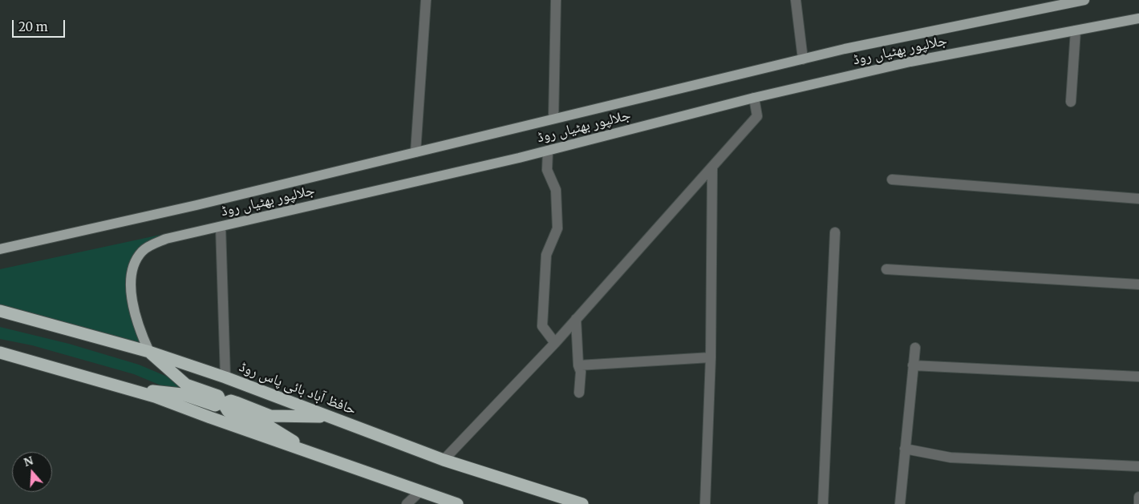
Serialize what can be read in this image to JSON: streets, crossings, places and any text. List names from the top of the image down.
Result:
{
  "streets": {
    "highway": ["حافظ آباد بائی پاس روڈ"],
    "main road": ["جلالپور بھٹیاں روڈ"]
  },
  "crossings": [
    ["جلالپور بھٹیاں روڈ", "حافظ آباد بائی پاس روڈ"]
  ],
  "scale_bar": "20 m",
  "north": "top"
}
